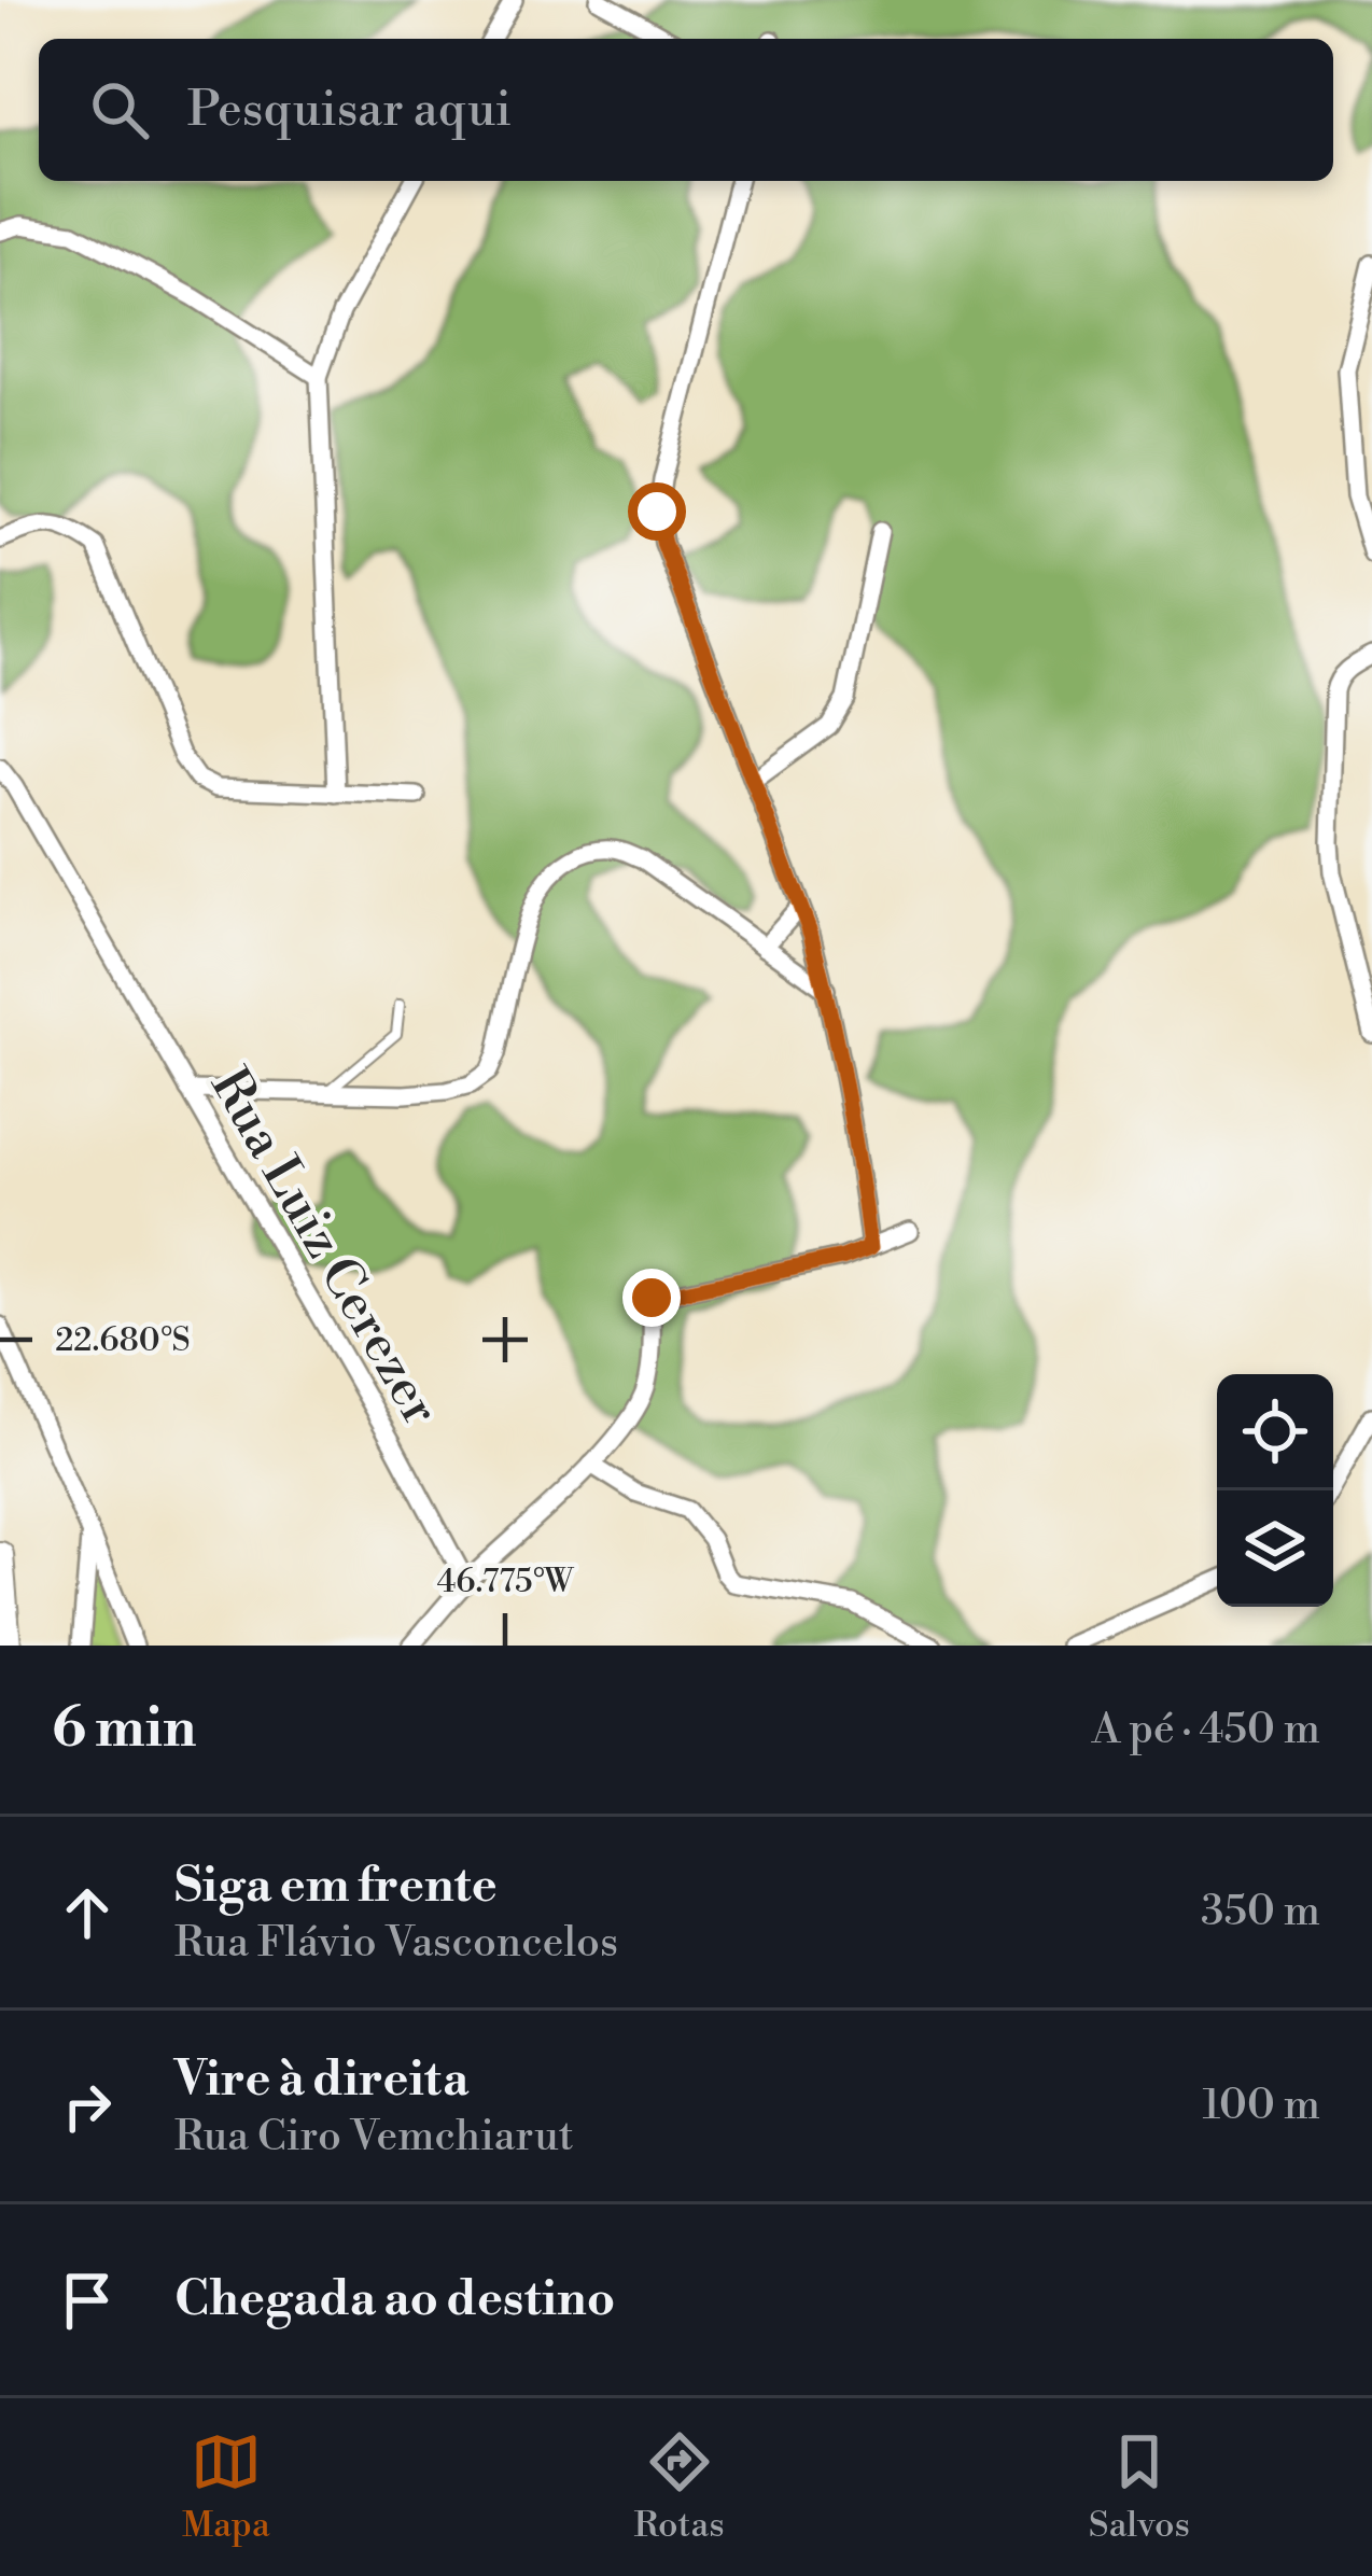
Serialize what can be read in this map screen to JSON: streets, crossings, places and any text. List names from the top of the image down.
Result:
{
  "streets": {
    "street": ["Rua Luiz Cerezer"]
  },
  "page": {
    "search": "Pesquisar aqui",
    "heading": ["6 min", "A pé · 450 m"],
    "list": [
      ["Siga em frente", "Rua Flávio Vasconcelos", "350 m"],
      ["Vire à direita", "Rua Ciro Vemchiarut", "100 m"],
      "Chegada ao destino"
    ],
    "nav": ["Mapa", "Rotas", "Salvos"]
  },
  "coordinates": ["22.680°S", "46.775°W"]
}
